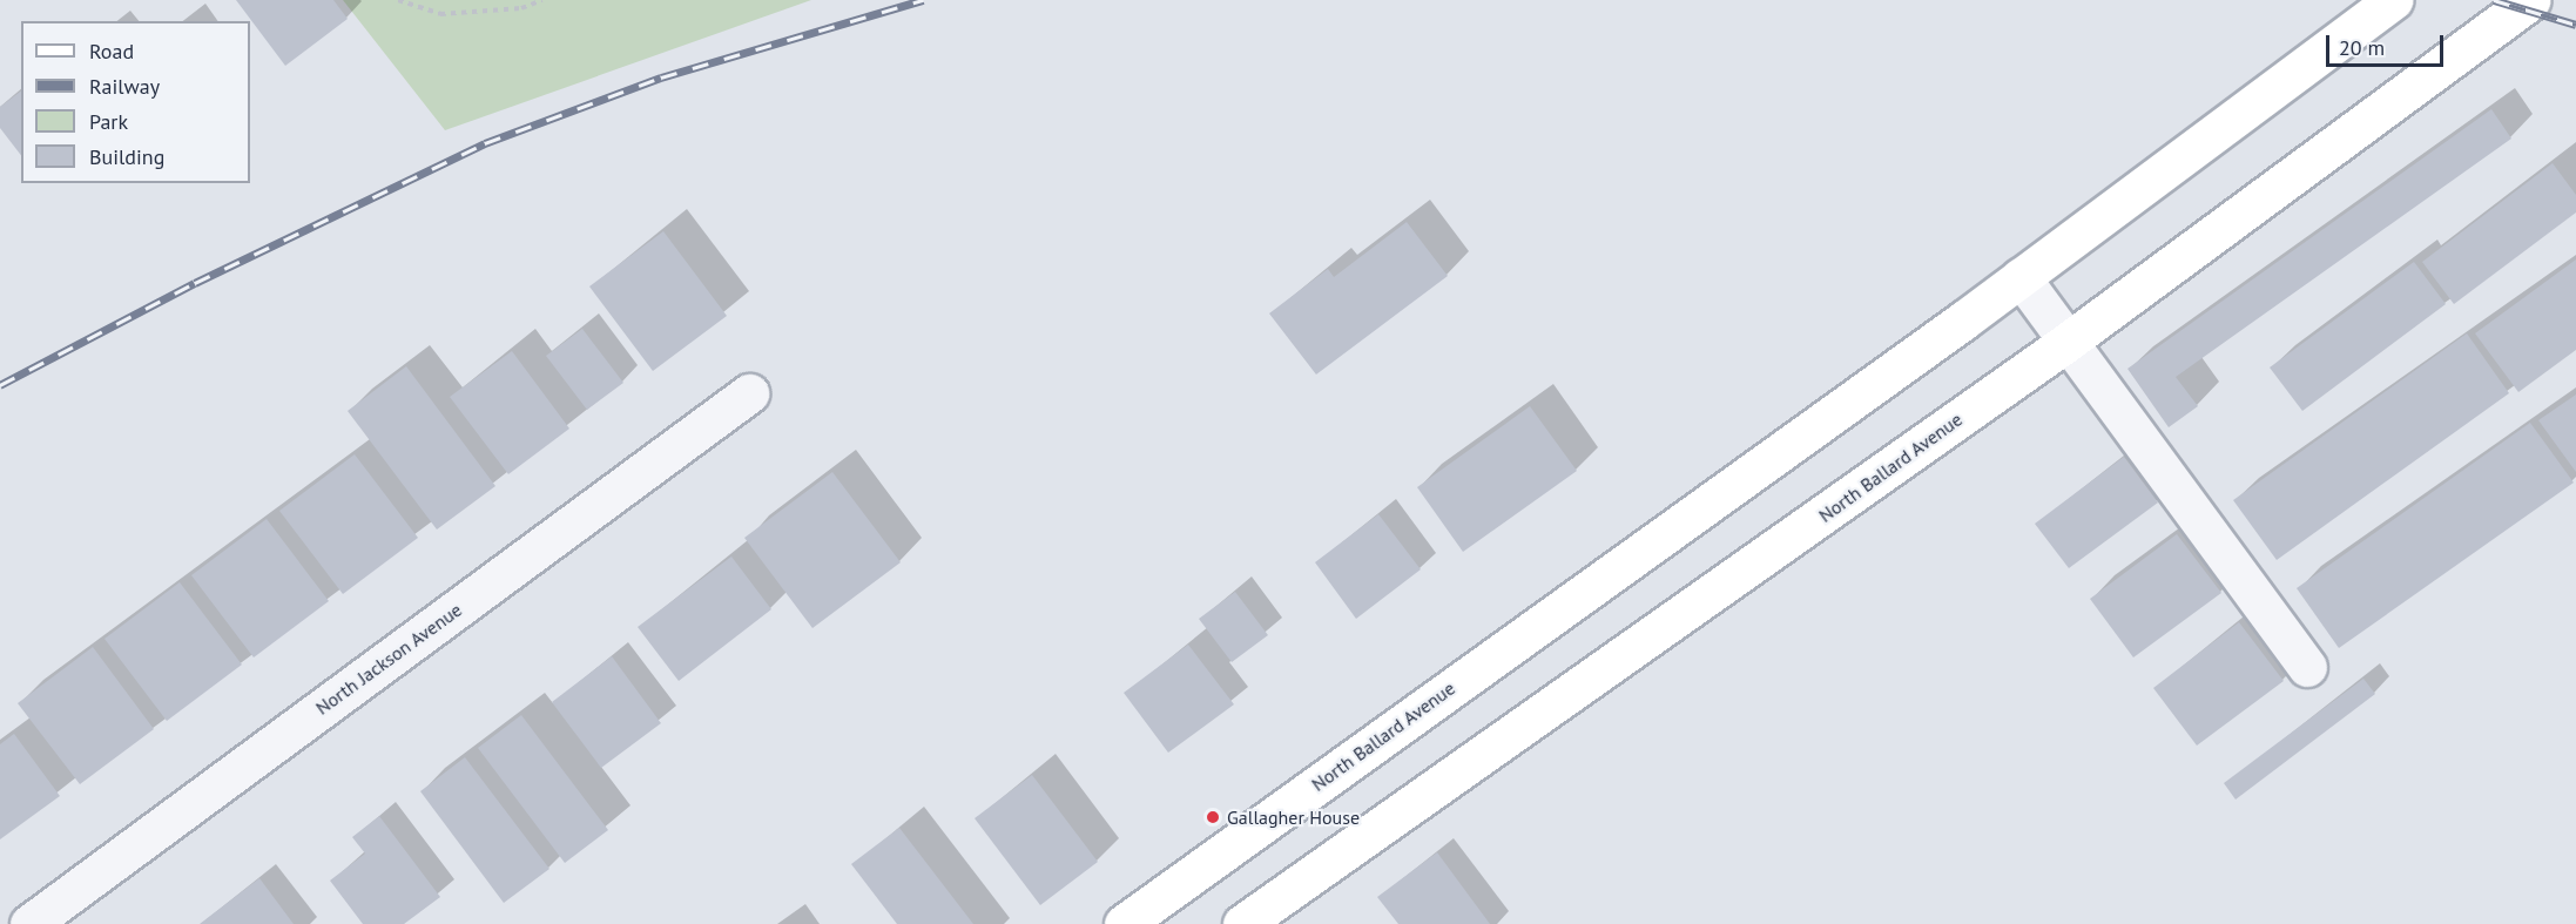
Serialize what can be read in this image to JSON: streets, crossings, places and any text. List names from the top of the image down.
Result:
{
  "streets": {
    "main road": ["North Ballard Avenue"],
    "street": ["North Jackson Avenue"]
  },
  "places": ["Gallagher House"],
  "legend": [
    "Road",
    "Railway",
    "Park",
    "Building"
  ],
  "scale_bar": "20 m"
}
